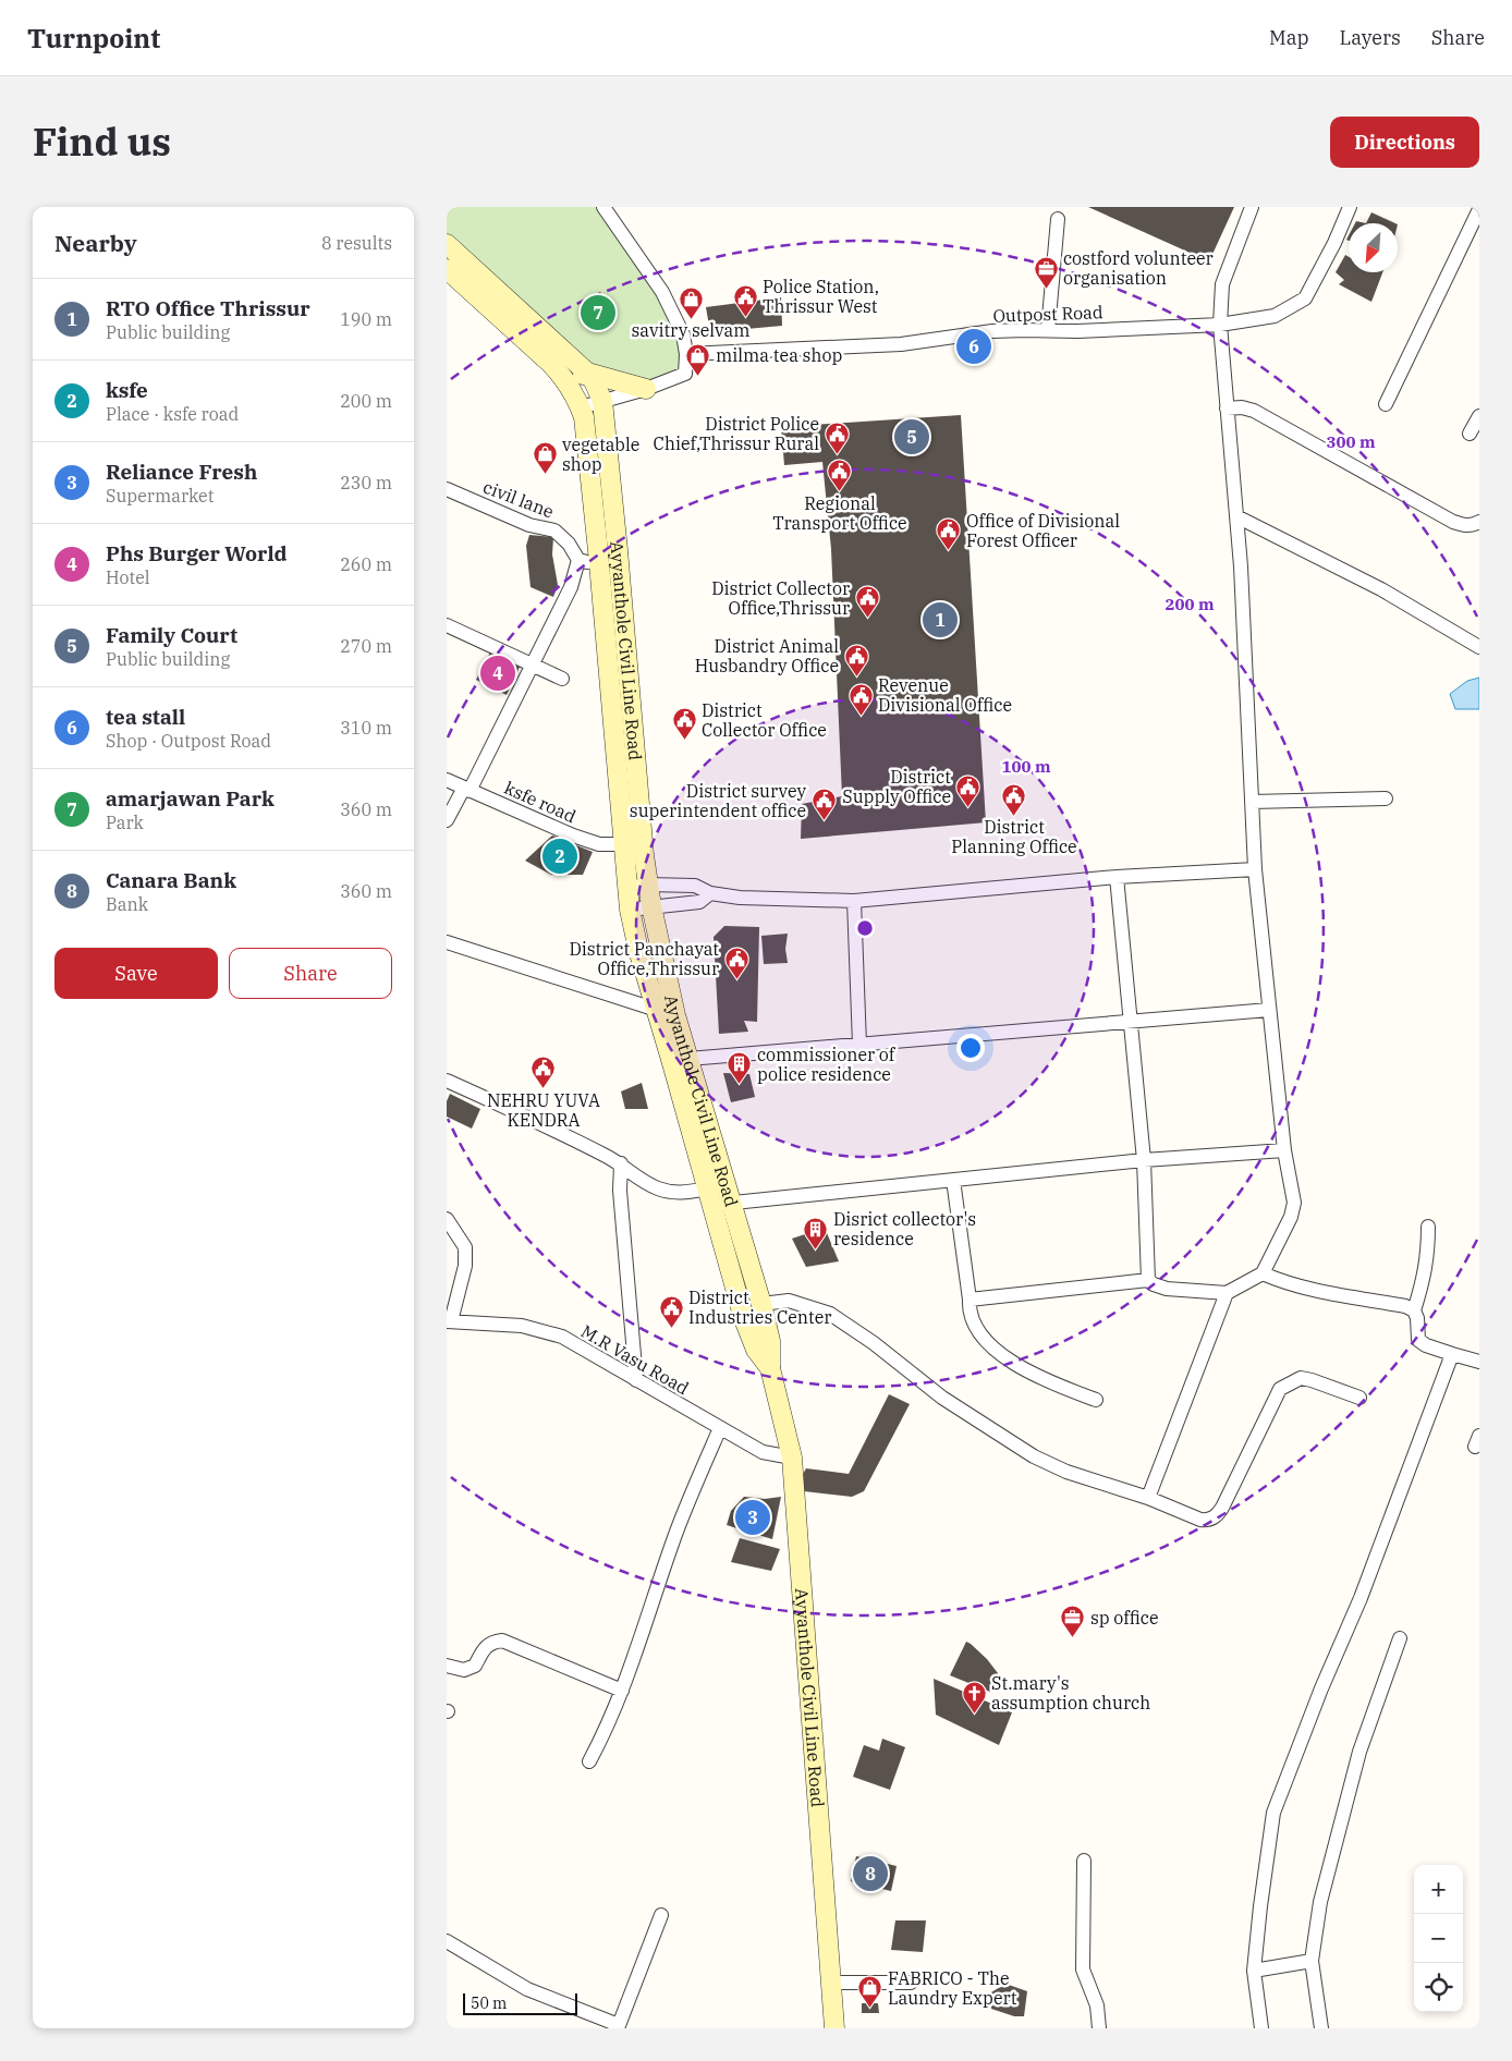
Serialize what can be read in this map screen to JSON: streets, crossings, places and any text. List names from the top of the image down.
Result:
{
  "streets": {
    "main road": ["Ayyanthole Civil Line Road"],
    "street": [
      "Outpost Road",
      "civil lane",
      "ksfe road",
      "M.R Vasu Road"
    ]
  },
  "crossings": [
    ["Ayyanthole Civil Line Road", "ksfe road"],
    ["Ayyanthole Civil Line Road", "M.R Vasu Road"]
  ],
  "places": {
    "office": ["costford volunteer organisation", "sp office"],
    "public building": [
      "Police Station, Thrissur West",
      "District Police Chief,Thrissur Rural",
      "Regional Transport Office",
      "Office of Divisional Forest Officer",
      "District Collector Office,Thrissur",
      "District Animal Husbandry Office",
      "Revenue Divisional Office",
      "District Collector Office",
      "District Supply Office",
      "District Planning Office",
      "District survey superintendent office",
      "District Panchayat Office,Thrissur",
      "NEHRU YUVA KENDRA",
      "District Industries Center"
    ],
    "shop": [
      "savitry selvam",
      "milma tea shop",
      "vegetable shop",
      "FABRICO - The Laundry Expert"
    ],
    "building": ["commissioner of police residence", "Disrict collector's residence"],
    "church": ["St.mary's assumption church"]
  },
  "scale_bar": "50 m",
  "north": "bottom left",
  "page": {
    "header": "Turnpoint",
    "nav": ["Map", "Layers", "Share"],
    "title": "Find us",
    "buttons": [
      "Directions",
      ["Save", "Share"]
    ],
    "heading": ["Nearby", "8 results"],
    "list": [
      {
        "mark": "1",
        "name": "RTO Office Thrissur",
        "note": "Public building",
        "value": "190 m"
      },
      {
        "mark": "2",
        "name": "ksfe",
        "note": "Place · ksfe road",
        "value": "200 m"
      },
      {
        "mark": "3",
        "name": "Reliance Fresh",
        "note": "Supermarket",
        "value": "230 m"
      },
      {
        "mark": "4",
        "name": "Phs Burger World",
        "note": "Hotel",
        "value": "260 m"
      },
      {
        "mark": "5",
        "name": "Family Court",
        "note": "Public building",
        "value": "270 m"
      },
      {
        "mark": "6",
        "name": "tea stall",
        "note": "Shop · Outpost Road",
        "value": "310 m"
      },
      {
        "mark": "7",
        "name": "amarjawan Park",
        "note": "Park",
        "value": "360 m"
      },
      {
        "mark": "8",
        "name": "Canara Bank",
        "note": "Bank",
        "value": "360 m"
      }
    ],
    "pins": [
      "7",
      "6",
      "5",
      "1",
      "4",
      "2",
      "3",
      "8"
    ],
    "map_buttons": ["+", "−"],
    "scale": "50 m"
  },
  "rings": ["300 m", "200 m", "100 m"]
}
